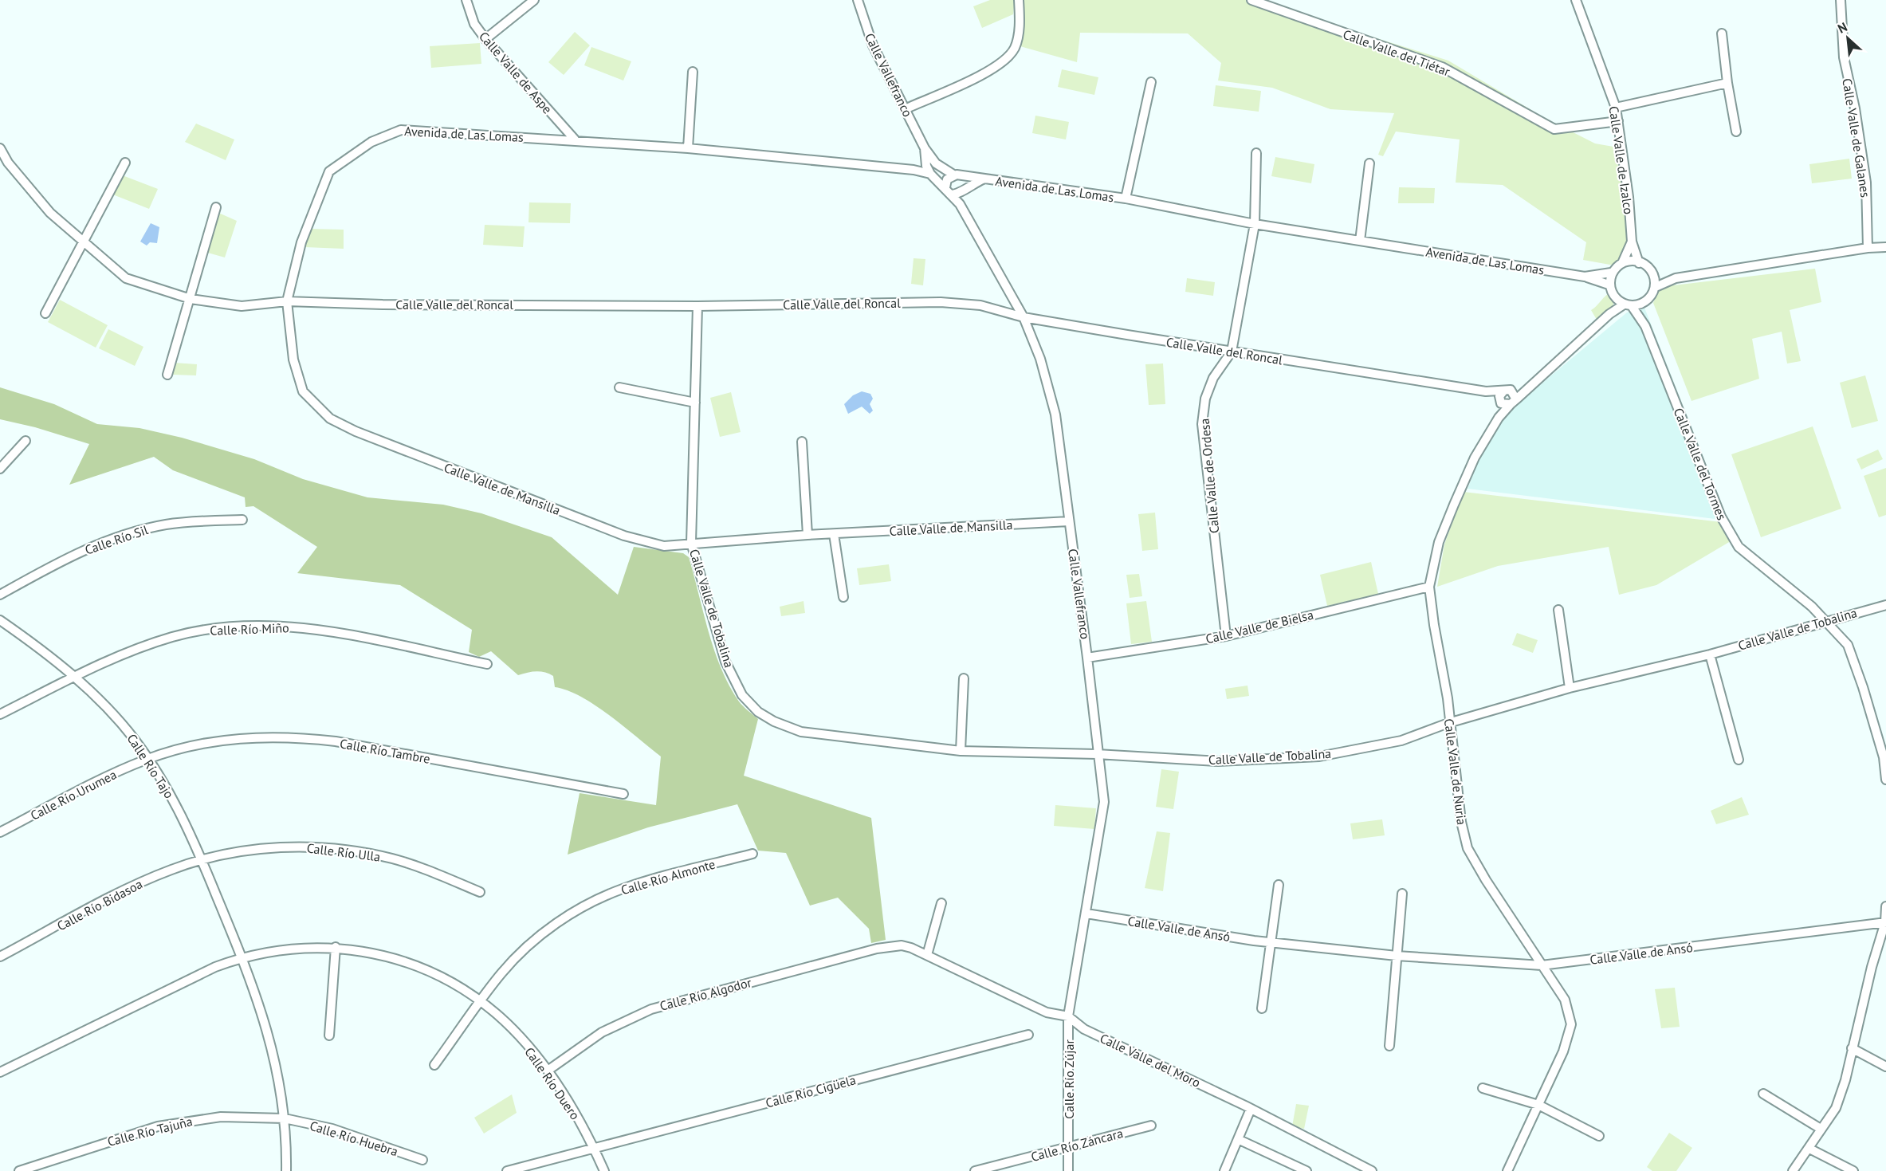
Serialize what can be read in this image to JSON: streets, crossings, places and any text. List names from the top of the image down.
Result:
{
  "streets": {
    "street": [
      "Calle Valle del Tiétar",
      "Calle Valle de Aspe",
      "Calle Vallefranco",
      "Avenida de Las Lomas",
      "Calle Valle de Galanes",
      "Calle Valle de Izalco",
      "Calle Valle del Roncal",
      "Calle Valle del Tormes",
      "Calle Valle de Ordesa",
      "Calle Valle de Mansilla",
      "Calle Río Sil",
      "Calle Valle de Tobalina",
      "Calle Valle de Bielsa",
      "Calle Río Miño",
      "Calle Río Tambre",
      "Calle Río Tajo",
      "Calle Valle de Nuria",
      "Calle Río Urumea",
      "Calle Río Ulla",
      "Calle Río Almonte",
      "Calle Río Bidasoa",
      "Calle Valle de Ansó",
      "Calle Río Algodor",
      "Calle Valle del Moro",
      "Calle Río Zújar",
      "Calle Río Duero",
      "Calle Río Cigüela",
      "Calle Río Tajuña",
      "Calle Río Huebra",
      "Calle Río Záncara"
    ]
  },
  "crossings": [
    ["Calle Valle del Tiétar", "Calle Valle de Izalco"],
    ["Calle Valle de Aspe", "Avenida de Las Lomas"],
    ["Calle Vallefranco", "Avenida de Las Lomas"],
    ["Calle Vallefranco", "Calle Valle del Roncal"],
    ["Calle Vallefranco", "Calle Valle de Mansilla"],
    ["Calle Vallefranco", "Calle Valle de Tobalina"],
    ["Calle Vallefranco", "Calle Valle de Bielsa"],
    ["Calle Vallefranco", "Calle Valle de Ansó"],
    ["Calle Vallefranco", "Calle Valle del Moro"],
    ["Calle Vallefranco", "Calle Río Zújar"],
    ["Avenida de Las Lomas", "Calle Valle de Izalco"],
    ["Avenida de Las Lomas", "Calle Valle del Roncal"],
    ["Avenida de Las Lomas", "Calle Valle del Tormes"],
    ["Avenida de Las Lomas", "Calle Valle de Ordesa"],
    ["Avenida de Las Lomas", "Calle Valle de Mansilla"],
    ["Avenida de Las Lomas", "Calle Valle de Nuria"],
    ["Calle Valle de Izalco", "Calle Valle del Tormes"],
    ["Calle Valle de Izalco", "Calle Valle de Nuria"],
    ["Calle Valle del Roncal", "Calle Valle de Ordesa"],
    ["Calle Valle del Roncal", "Calle Valle de Mansilla"],
    ["Calle Valle del Roncal", "Calle Valle de Tobalina"],
    ["Calle Valle del Roncal", "Calle Valle de Nuria"],
    ["Calle Valle del Tormes", "Calle Valle de Tobalina"],
    ["Calle Valle del Tormes", "Calle Valle de Nuria"],
    ["Calle Valle de Ordesa", "Calle Valle de Bielsa"],
    ["Calle Valle de Mansilla", "Calle Valle de Tobalina"],
    ["Calle Valle de Tobalina", "Calle Valle de Nuria"],
    ["Calle Valle de Bielsa", "Calle Valle de Nuria"],
    ["Calle Río Miño", "Calle Río Tajo"],
    ["Calle Río Tambre", "Calle Río Tajo"],
    ["Calle Río Tambre", "Calle Río Urumea"],
    ["Calle Río Tajo", "Calle Río Urumea"],
    ["Calle Río Tajo", "Calle Río Ulla"],
    ["Calle Río Tajo", "Calle Río Bidasoa"],
    ["Calle Río Tajo", "Calle Río Duero"],
    ["Calle Río Tajo", "Calle Río Tajuña"],
    ["Calle Río Tajo", "Calle Río Huebra"],
    ["Calle Valle de Nuria", "Calle Valle de Ansó"],
    ["Calle Río Ulla", "Calle Río Bidasoa"],
    ["Calle Río Almonte", "Calle Río Duero"],
    ["Calle Río Algodor", "Calle Valle del Moro"],
    ["Calle Río Algodor", "Calle Río Duero"],
    ["Calle Valle del Moro", "Calle Río Zújar"],
    ["Calle Río Zújar", "Calle Río Záncara"],
    ["Calle Río Duero", "Calle Río Cigüela"],
    ["Calle Río Tajuña", "Calle Río Huebra"]
  ],
  "north": "top left"
}
